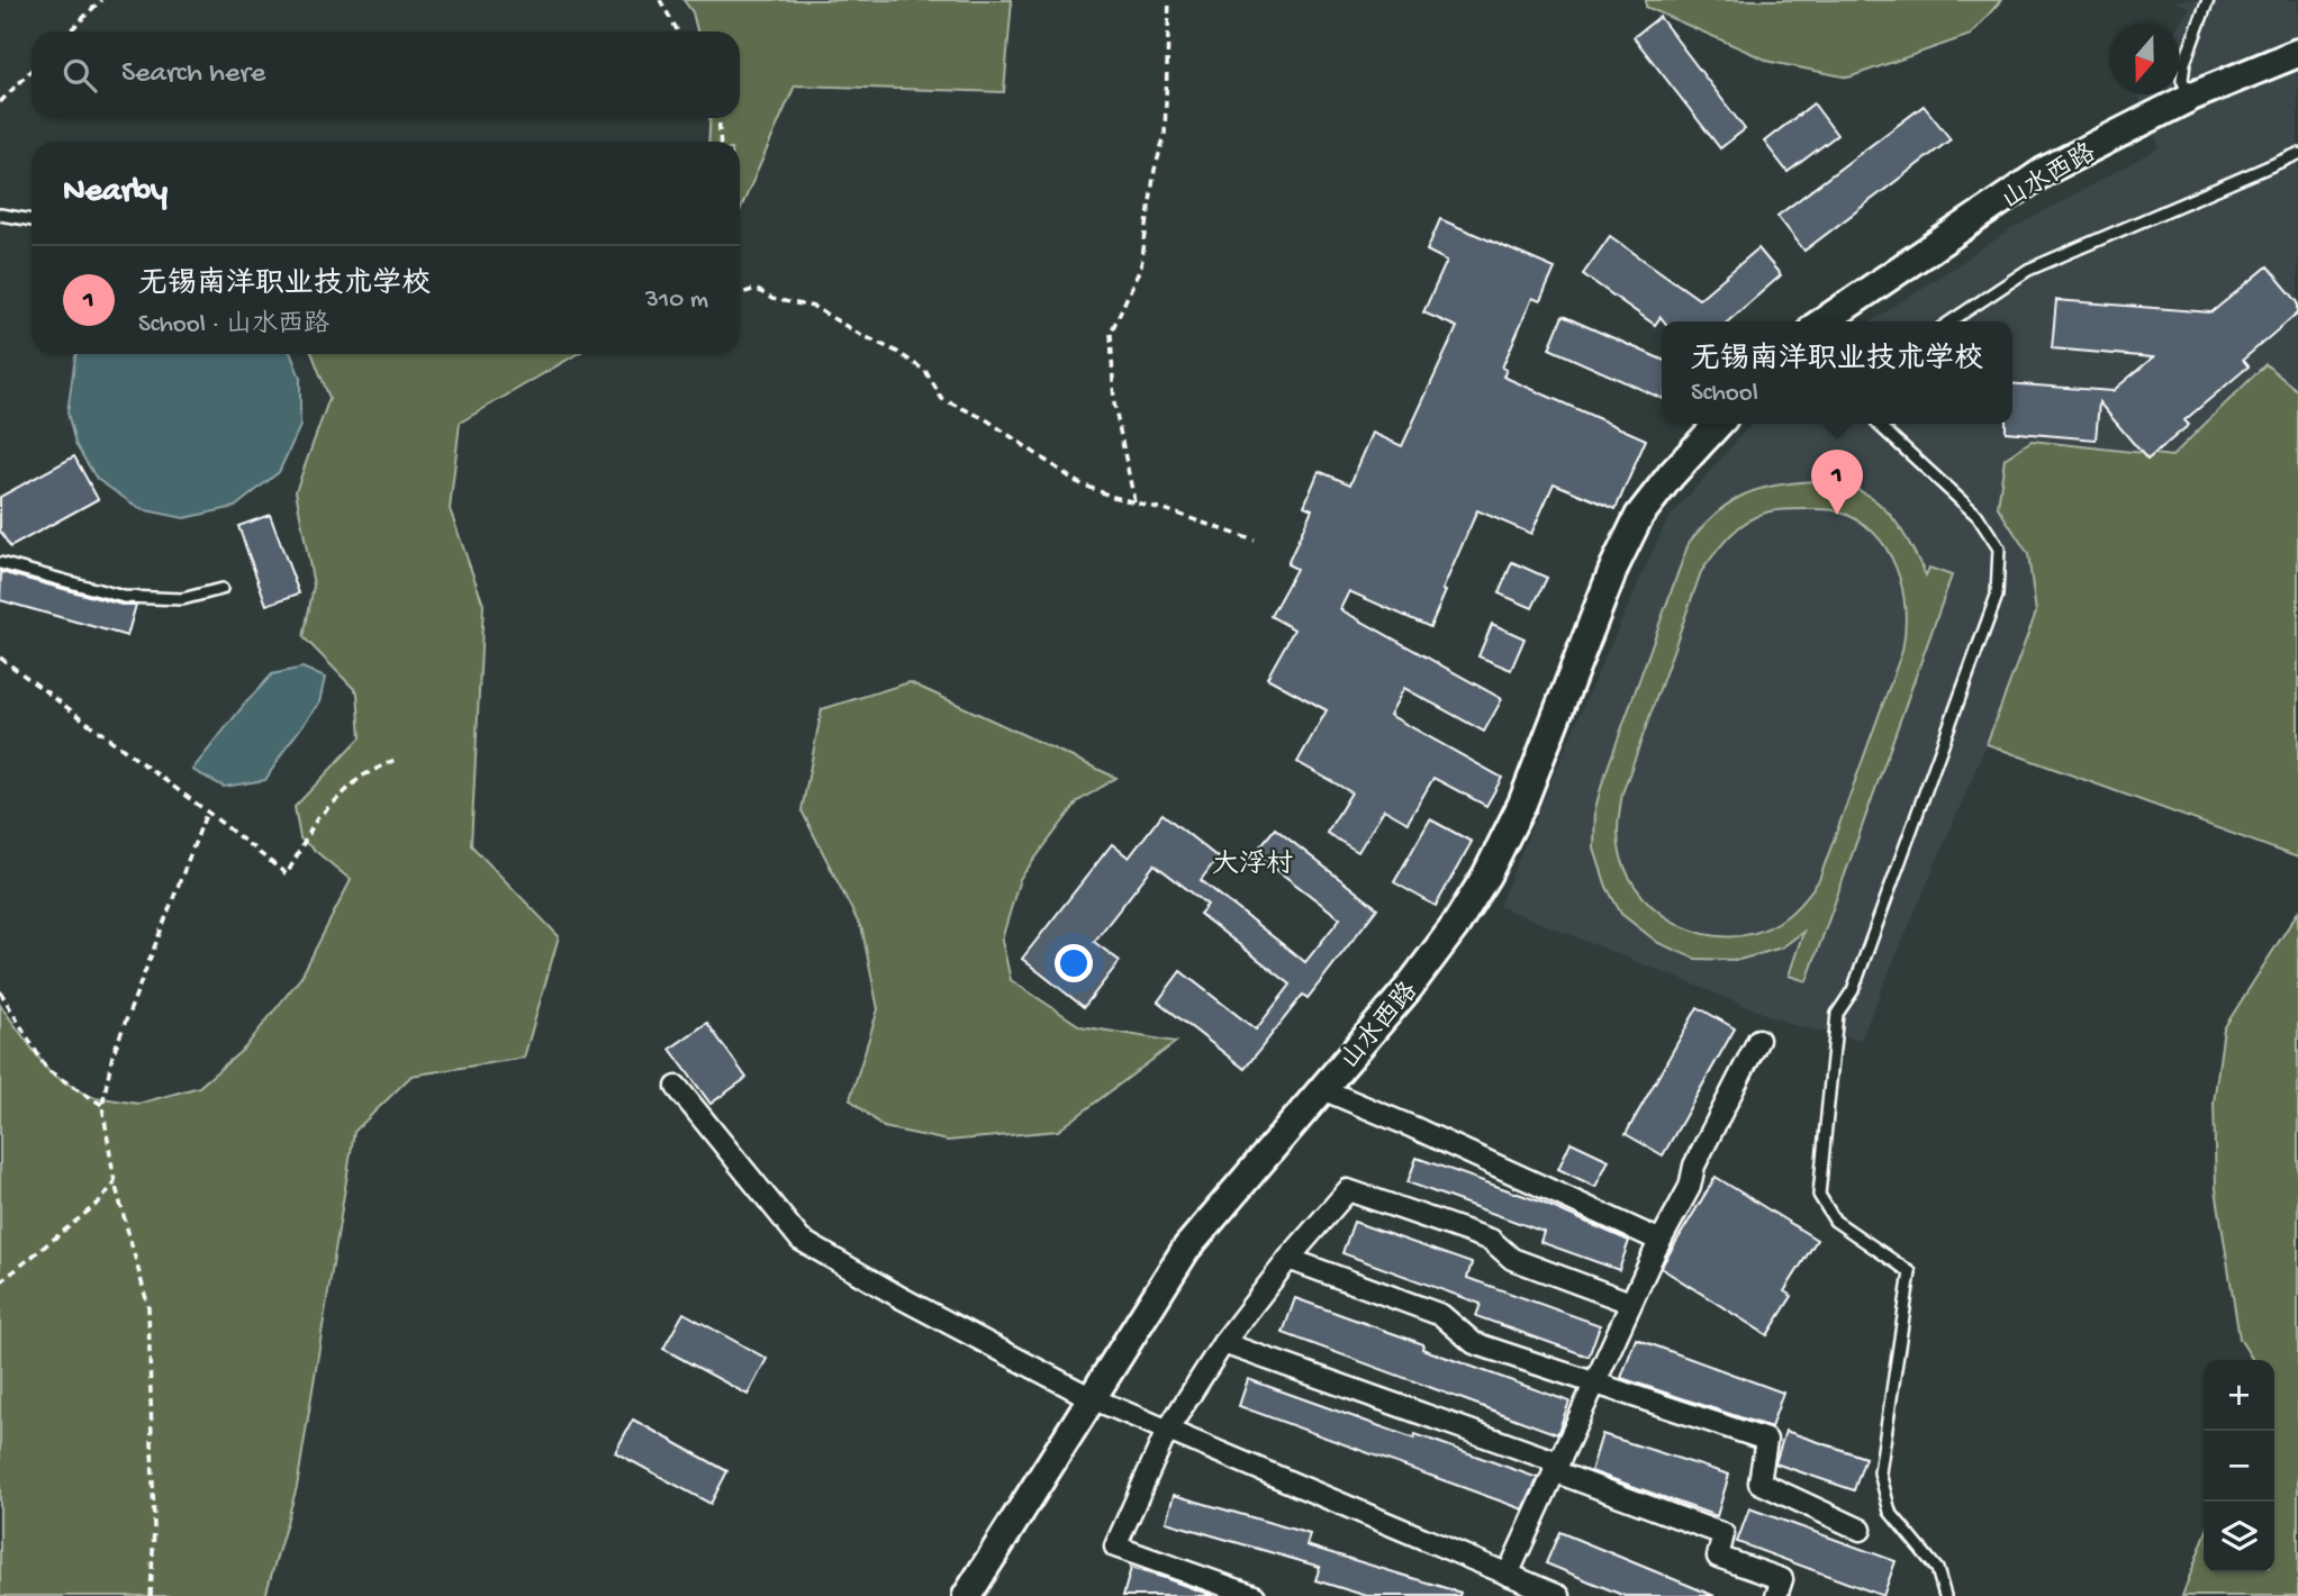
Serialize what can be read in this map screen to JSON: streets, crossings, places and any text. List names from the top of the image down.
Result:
{
  "streets": {
    "street": ["山水西路"]
  },
  "districts": ["大浮村"],
  "north": "bottom",
  "page": {
    "search": "Search here",
    "heading": "Nearby",
    "list": [
      {
        "mark": "1",
        "name": "无锡南洋职业技术学校",
        "note": "School · 山水西路",
        "value": "310 m"
      }
    ],
    "popup": ["无锡南洋职业技术学校", "School"],
    "pins": "1",
    "map_buttons": ["+", "−"]
  }
}
